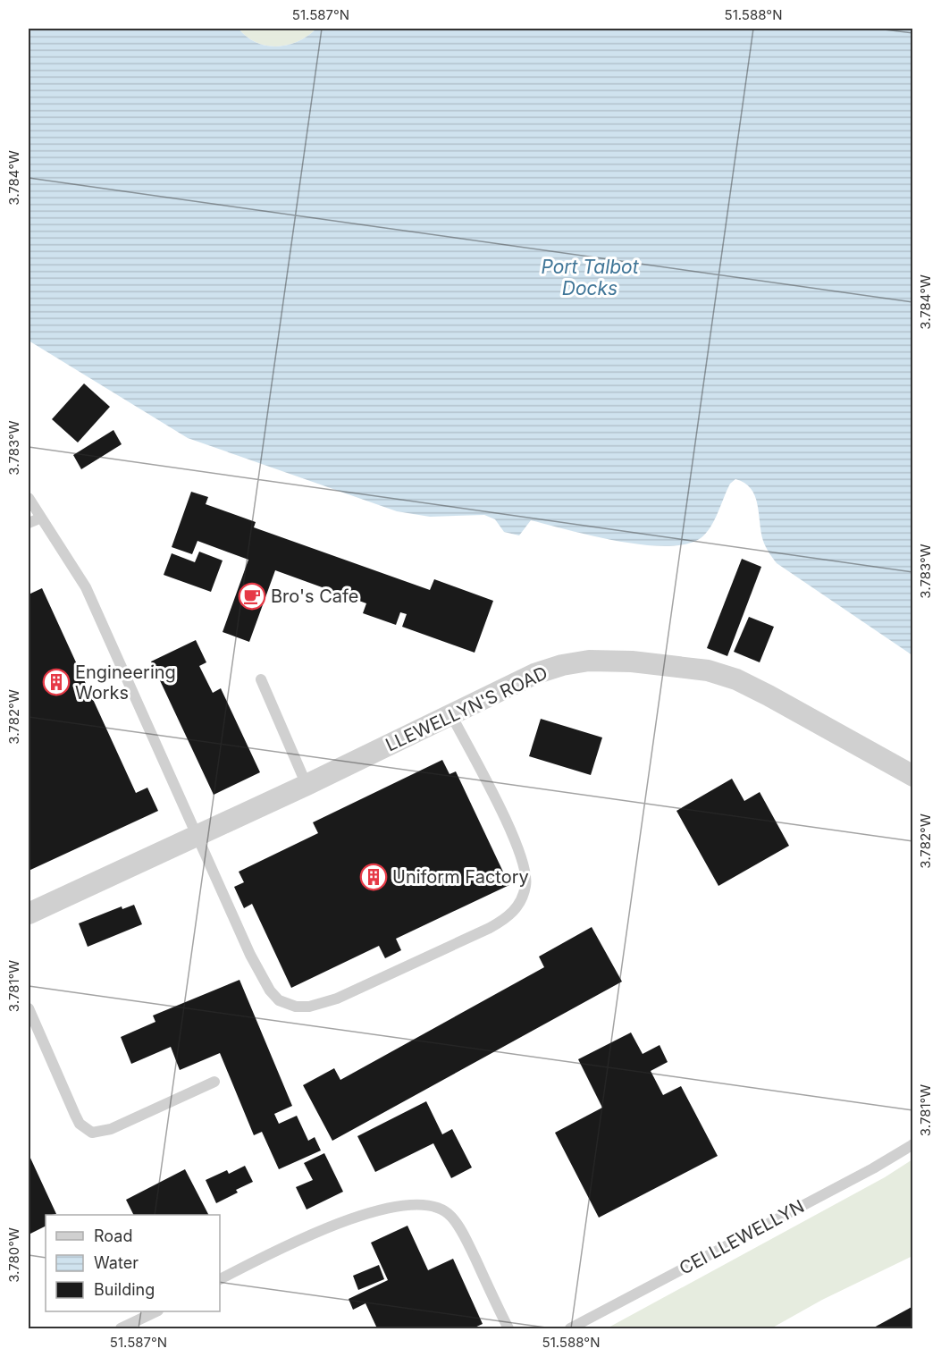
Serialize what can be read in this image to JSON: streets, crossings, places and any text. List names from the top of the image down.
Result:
{
  "streets": {
    "street": ["LLEWELLYN'S ROAD"],
    "lane": ["CEI LLEWELLYN"]
  },
  "water": ["Port Talbot Docks"],
  "places": {
    "cafe": ["Bro's Cafe"],
    "building": ["Engineering Works", "Uniform Factory"]
  },
  "legend": ["Road", "Water", "Building"],
  "coordinates": [
    "51.587°N",
    "51.588°N",
    "3.784°W",
    "3.783°W",
    "3.782°W",
    "3.781°W",
    "3.780°W"
  ]
}
